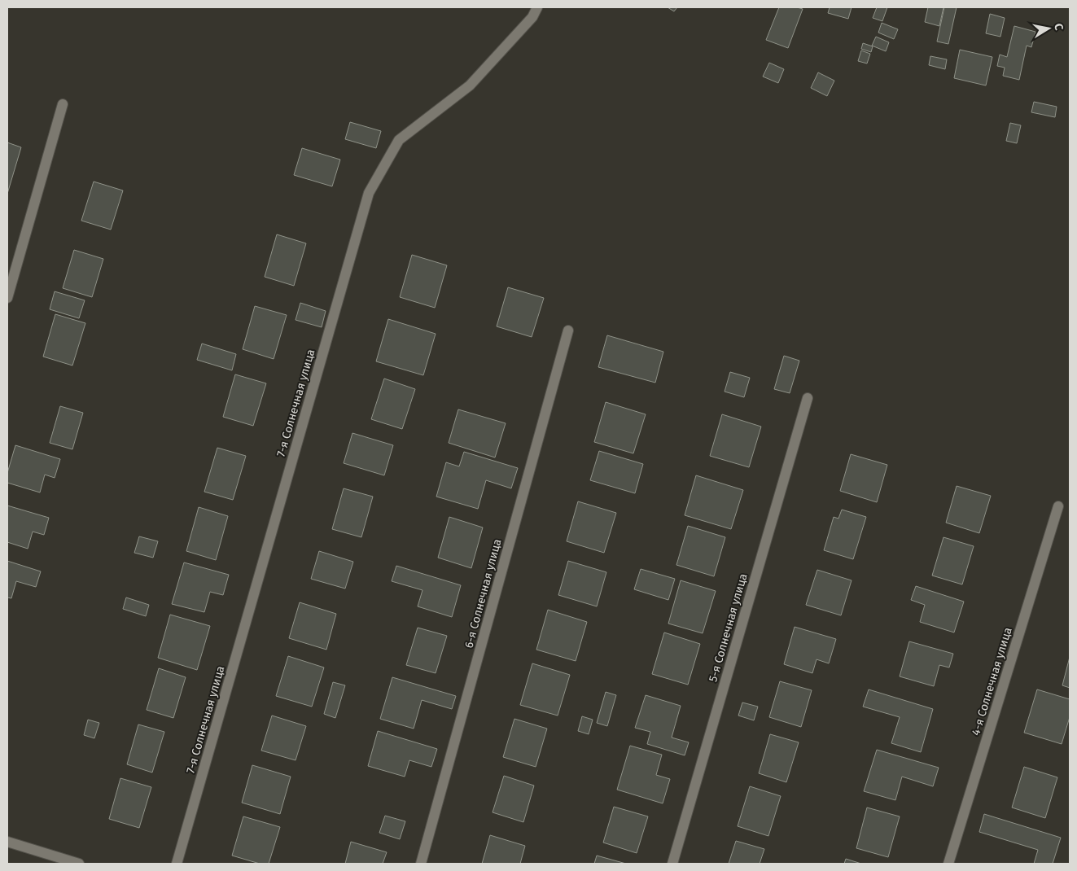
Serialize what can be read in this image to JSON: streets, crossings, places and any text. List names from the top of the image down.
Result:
{
  "streets": {
    "street": [
      "7-я Солнечная улица",
      "6-я Солнечная улица",
      "5-я Солнечная улица",
      "4-я Солнечная улица"
    ]
  },
  "north": "right"
}
